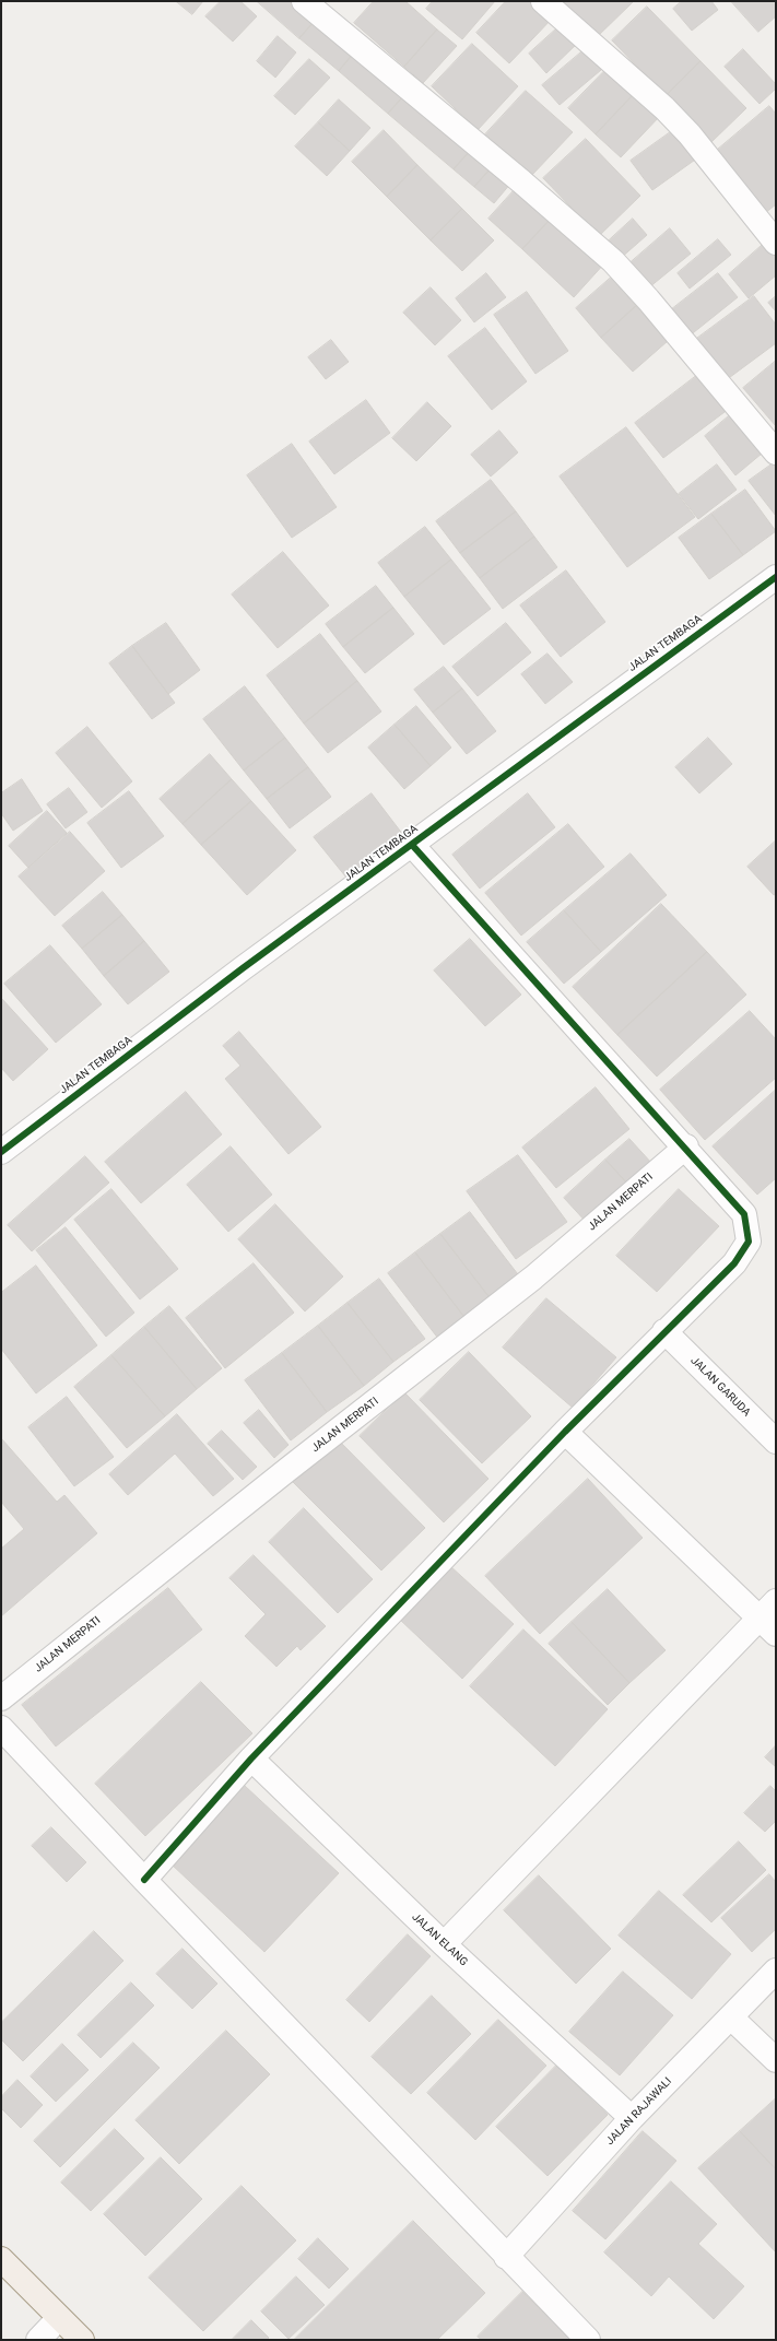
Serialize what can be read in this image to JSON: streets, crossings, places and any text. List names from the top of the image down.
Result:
{
  "streets": {
    "street": [
      "JALAN TEMBAGA",
      "JALAN MERPATI",
      "JALAN GARUDA",
      "JALAN ELANG",
      "JALAN RAJAWALI"
    ]
  },
  "crossings": [
    ["JALAN ELANG", "JALAN RAJAWALI"]
  ]
}
